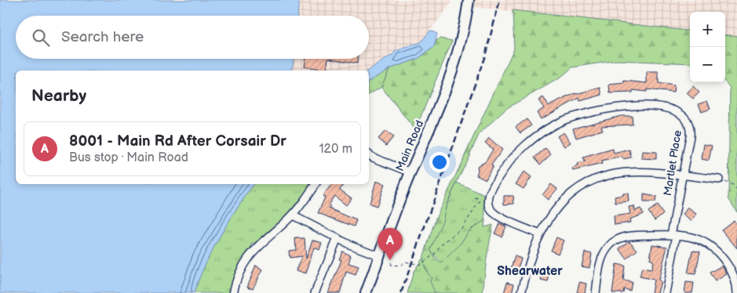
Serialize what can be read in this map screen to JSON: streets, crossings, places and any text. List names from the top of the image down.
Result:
{
  "streets": {
    "main road": ["Main Road"],
    "street": ["Martlet Place"]
  },
  "districts": ["Shearwater"],
  "page": {
    "map_buttons": ["+", "−"],
    "search": "Search here",
    "heading": "Nearby",
    "list": [
      {
        "mark": "A",
        "name": "8001 - Main Rd After Corsair Dr",
        "note": "Bus stop · Main Road",
        "value": "120 m"
      }
    ],
    "pins": "A"
  }
}
